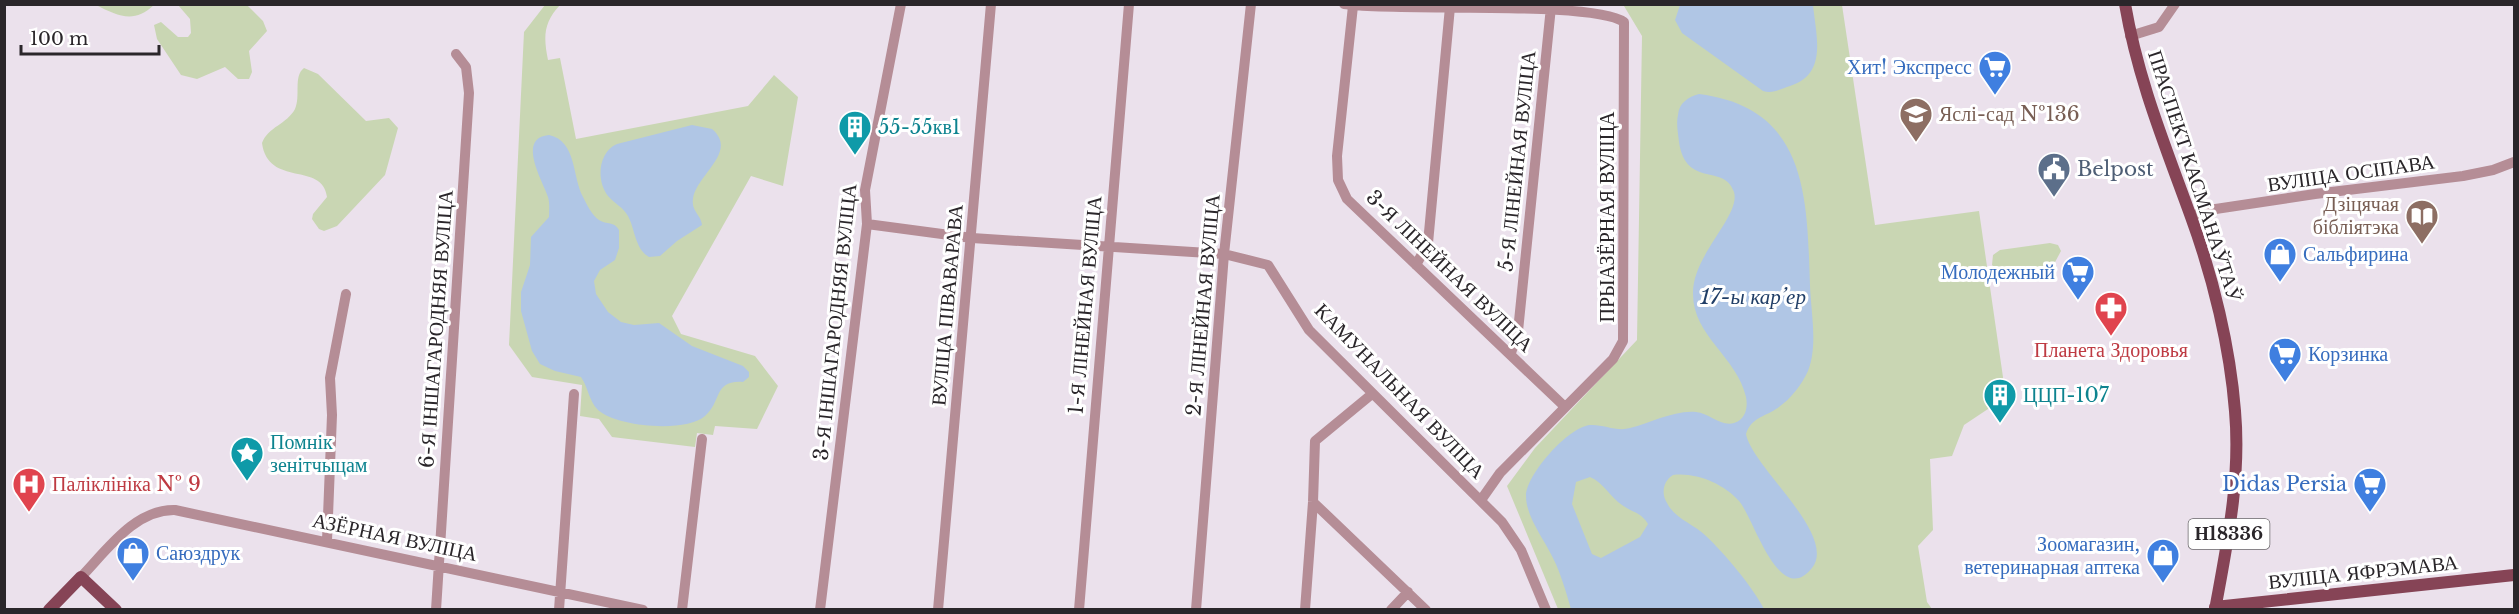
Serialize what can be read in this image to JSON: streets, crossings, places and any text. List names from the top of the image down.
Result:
{
  "streets": {
    "main road": ["ПРАСПЕКТ КАСМАНАЎТАЎ", "Н18336", "ВУЛІЦА ЯФРЭМАВА"],
    "street": [
      "5-Я ЛІНЕЙНАЯ ВУЛІЦА",
      "ВУЛІЦА ОСІПАВА",
      "ПРЫАЗЁРНАЯ ВУЛІЦА",
      "3-Я ЛІНЕЙНАЯ ВУЛІЦА",
      "ВУЛІЦА ПІВАВАРАВА",
      "1-Я ЛІНЕЙНАЯ ВУЛІЦА",
      "2-Я ЛІНЕЙНАЯ ВУЛІЦА",
      "3-Я ІНШАГАРОДНЯЯ ВУЛІЦА",
      "6-Я ІНШАГАРОДНЯЯ ВУЛІЦА",
      "КАМУНАЛЬНАЯ ВУЛІЦА",
      "АЗЁРНАЯ ВУЛІЦА"
    ]
  },
  "crossings": [
    ["5-Я ЛІНЕЙНАЯ ВУЛІЦА", "ПРЫАЗЁРНАЯ ВУЛІЦА"],
    ["5-Я ЛІНЕЙНАЯ ВУЛІЦА", "3-Я ЛІНЕЙНАЯ ВУЛІЦА"],
    ["ВУЛІЦА ОСІПАВА", "ПРАСПЕКТ КАСМАНАЎТАЎ"],
    ["ПРАСПЕКТ КАСМАНАЎТАЎ", "ВУЛІЦА ЯФРЭМАВА"],
    ["ПРЫАЗЁРНАЯ ВУЛІЦА", "3-Я ЛІНЕЙНАЯ ВУЛІЦА"],
    ["ПРЫАЗЁРНАЯ ВУЛІЦА", "КАМУНАЛЬНАЯ ВУЛІЦА"],
    ["ВУЛІЦА ПІВАВАРАВА", "КАМУНАЛЬНАЯ ВУЛІЦА"],
    ["1-Я ЛІНЕЙНАЯ ВУЛІЦА", "КАМУНАЛЬНАЯ ВУЛІЦА"],
    ["2-Я ЛІНЕЙНАЯ ВУЛІЦА", "КАМУНАЛЬНАЯ ВУЛІЦА"],
    ["3-Я ІНШАГАРОДНЯЯ ВУЛІЦА", "КАМУНАЛЬНАЯ ВУЛІЦА"],
    ["6-Я ІНШАГАРОДНЯЯ ВУЛІЦА", "АЗЁРНАЯ ВУЛІЦА"]
  ],
  "water": ["17-ы кар’ер"],
  "places": {
    "supermarket": [
      "Хит! Экспресс",
      "Молодежный",
      "Корзинка",
      "Didas Persia"
    ],
    "school or university": ["Яслі-сад №136"],
    "building": ["55-55кв1", "ЦЦП-107"],
    "public building": ["Belpost"],
    "library": ["Дзіцячая бібліятэка"],
    "shop": ["Сальфирина", "Саюздрук", "Зоомагазин, ветеринарная аптека"],
    "pharmacy": ["Планета Здоровья"],
    "place": ["Помнік зенітчыцам"],
    "hospital": ["Паліклініка № 9"]
  },
  "scale_bar": "100 m"
}
